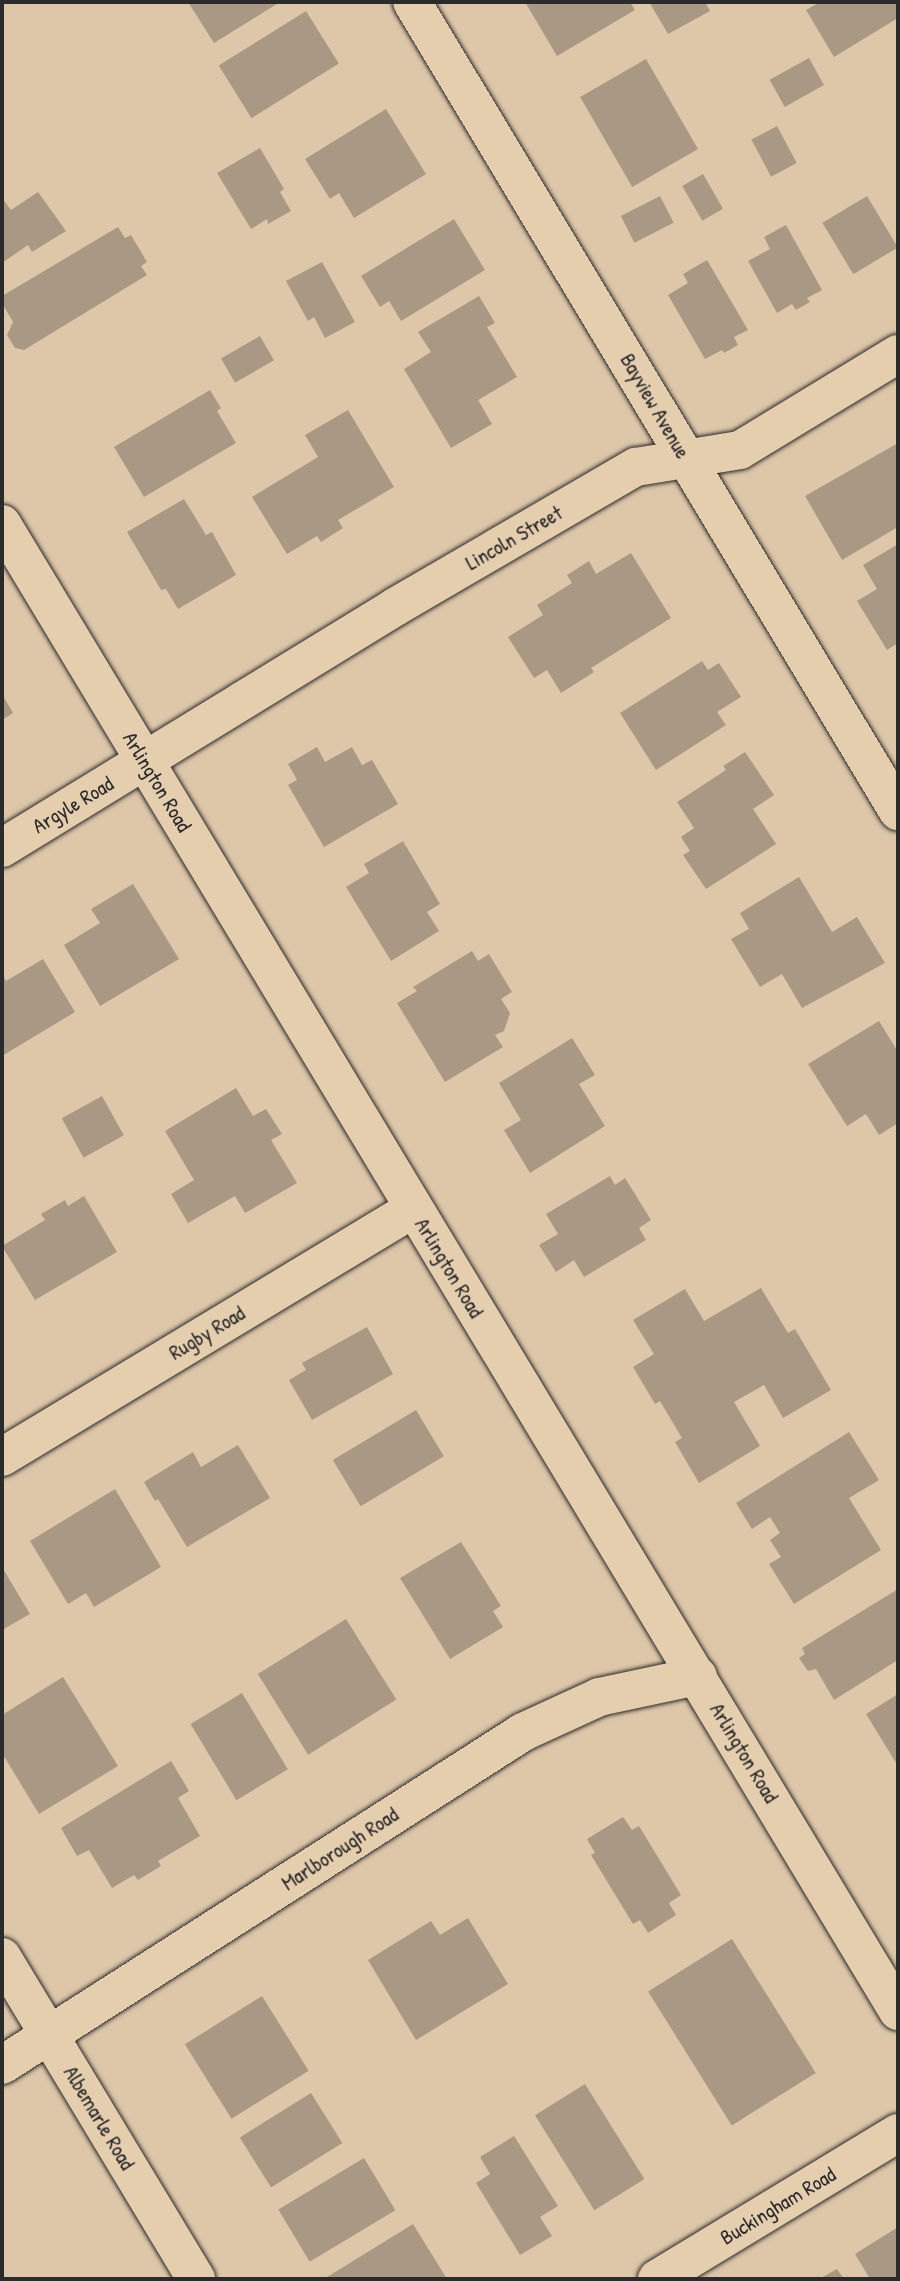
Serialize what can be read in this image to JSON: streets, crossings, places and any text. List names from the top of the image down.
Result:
{
  "streets": {
    "street": [
      "Bayview Avenue",
      "Lincoln Street",
      "Arlington Road",
      "Argyle Road",
      "Rugby Road",
      "Marlborough Road",
      "Albemarle Road",
      "Buckingham Road"
    ]
  },
  "crossings": [
    ["Bayview Avenue", "Lincoln Street"],
    ["Lincoln Street", "Arlington Road"],
    ["Lincoln Street", "Argyle Road"],
    ["Arlington Road", "Argyle Road"],
    ["Arlington Road", "Rugby Road"],
    ["Arlington Road", "Marlborough Road"],
    ["Marlborough Road", "Albemarle Road"]
  ]
}
